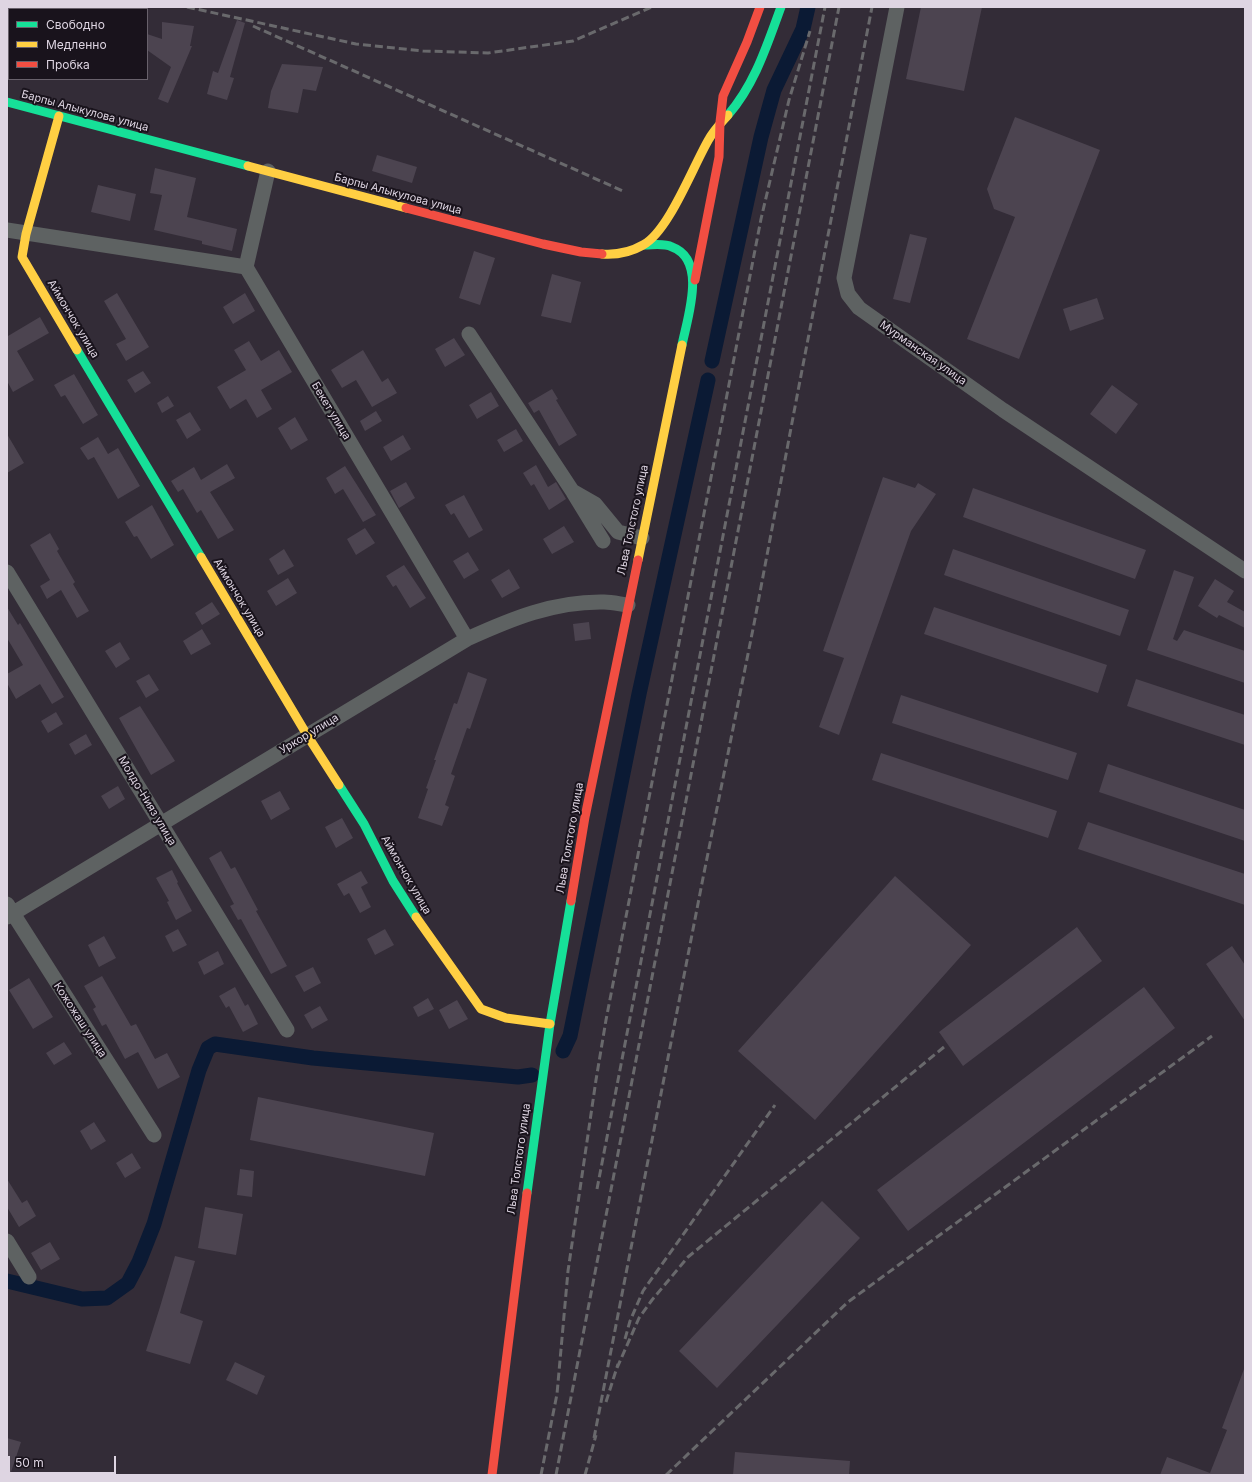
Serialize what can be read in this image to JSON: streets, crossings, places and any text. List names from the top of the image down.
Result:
{
  "streets": {
    "main road": ["Барпы Алыкулова улица", "Аймончок улица", "Льва Толстого улица"],
    "street": [
      "Мурманская улица",
      "Бекет улица",
      "Уркор улица",
      "Молдо-Нияз улица",
      "Кожожаш улица"
    ]
  },
  "crossings": [
    ["Барпы Алыкулова улица", "Аймончок улица"],
    ["Барпы Алыкулова улица", "Льва Толстого улица"],
    ["Аймончок улица", "Льва Толстого улица"],
    ["Аймончок улица", "Уркор улица"],
    ["Бекет улица", "Уркор улица"],
    ["Льва Толстого улица", "Уркор улица"],
    ["Уркор улица", "Молдо-Нияз улица"],
    ["Уркор улица", "Кожожаш улица"]
  ],
  "legend": ["Свободно", "Медленно", "Пробка"],
  "scale_bar": "50 m"
}
